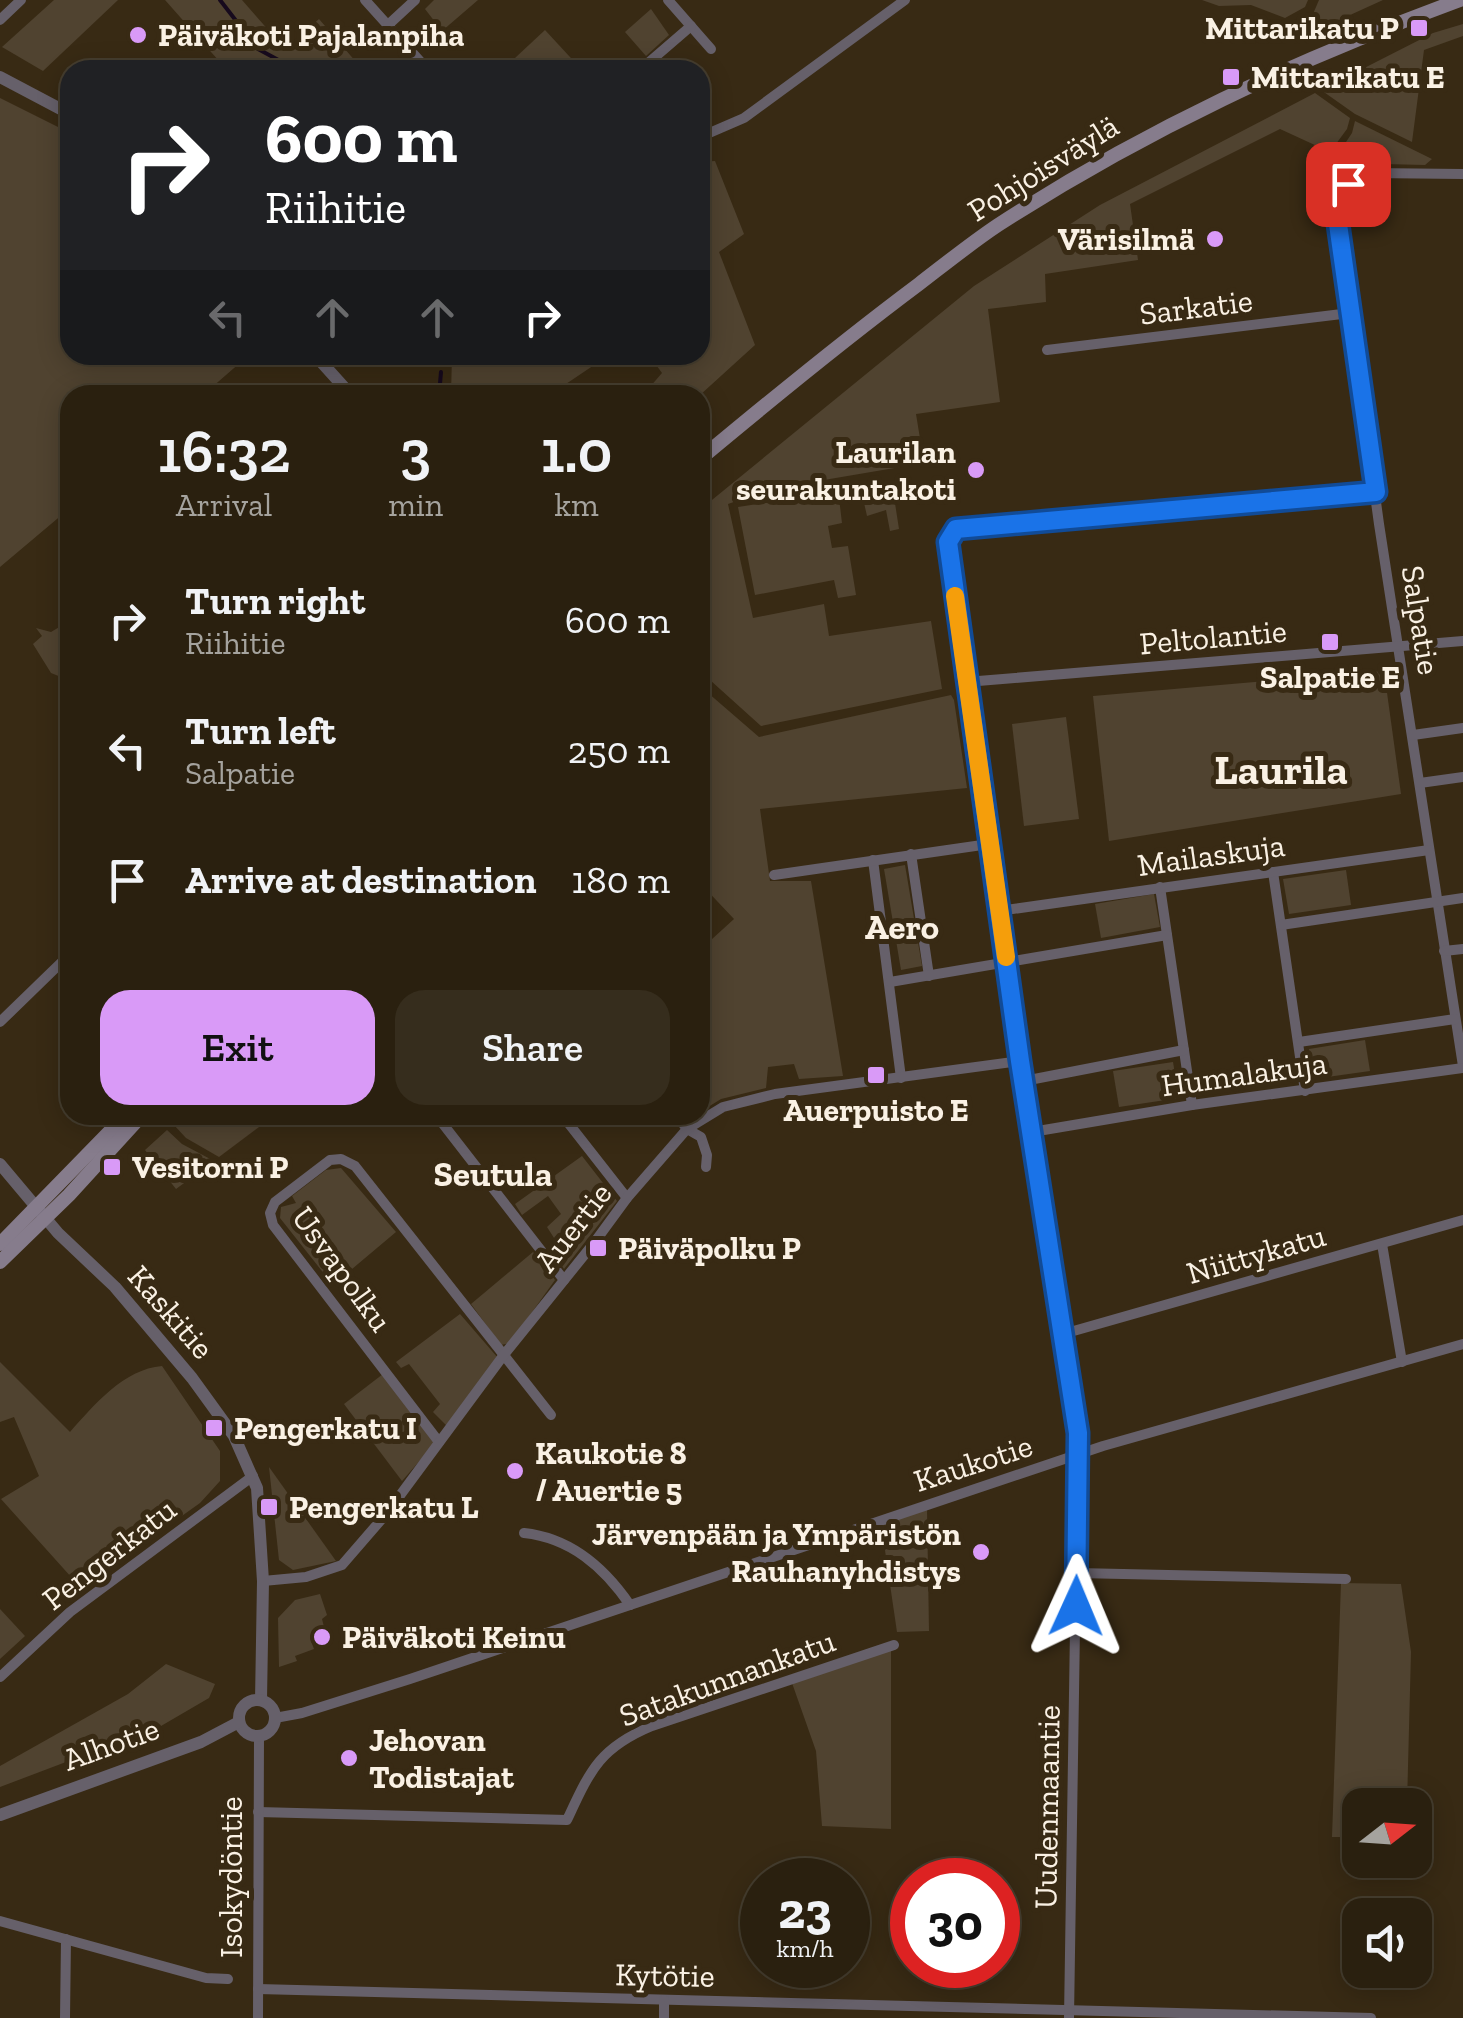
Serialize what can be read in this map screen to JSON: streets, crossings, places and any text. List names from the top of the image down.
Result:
{
  "streets": {
    "main road": ["Pohjoisväylä"],
    "street": [
      "Sarkatie",
      "Salpatie",
      "Peltolantie",
      "Mailaskuja",
      "Humalakuja",
      "Auertie",
      "Niittykatu",
      "Usvapolku",
      "Kaskitie",
      "Kaukotie",
      "Pengerkatu",
      "Satakunnankatu",
      "Alhotie",
      "Uudenmaantie",
      "Isokydöntie",
      "Kytötie"
    ]
  },
  "crossings": [
    ["Sarkatie", "Salpatie"],
    ["Salpatie", "Peltolantie"],
    ["Salpatie", "Mailaskuja"],
    ["Salpatie", "Humalakuja"],
    ["Salpatie", "Uudenmaantie"],
    ["Peltolantie", "Uudenmaantie"],
    ["Mailaskuja", "Uudenmaantie"],
    ["Humalakuja", "Uudenmaantie"],
    ["Auertie", "Usvapolku"],
    ["Auertie", "Kaskitie"],
    ["Auertie", "Uudenmaantie"],
    ["Niittykatu", "Uudenmaantie"],
    ["Kaskitie", "Pengerkatu"],
    ["Kaukotie", "Alhotie"],
    ["Kaukotie", "Uudenmaantie"],
    ["Kaukotie", "Isokydöntie"],
    ["Satakunnankatu", "Isokydöntie"],
    ["Alhotie", "Isokydöntie"],
    ["Uudenmaantie", "Kytötie"],
    ["Isokydöntie", "Kytötie"]
  ],
  "districts": ["Laurila", "Aero", "Seutula"],
  "places": {
    "transit": [
      "Mittarikatu P",
      "Mittarikatu E",
      "Salpatie E",
      "Auerpuisto E",
      "Vesitorni P",
      "Päiväpolku P",
      "Pengerkatu I",
      "Pengerkatu L"
    ],
    "other": [
      "Päiväkoti Pajalanpiha",
      "Värisilmä",
      "Laurilan seurakuntakoti",
      "Kaukotie 8 / Auertie 5",
      "Järvenpään ja Ympäristön Rauhanyhdistys",
      "Päiväkoti Keinu",
      "Jehovan Todistajat"
    ]
  },
  "north": "right",
  "page": {
    "turn": ["600 m", "Riihitie"],
    "eta": [
      "16:32",
      "Arrival",
      "3",
      "min",
      "1.0",
      "km"
    ],
    "list": [
      {
        "name": "Turn right",
        "note": "Riihitie",
        "value": "600 m"
      },
      {
        "name": "Turn left",
        "note": "Salpatie",
        "value": "250 m"
      },
      {
        "name": "Arrive at destination",
        "value": "180 m"
      }
    ],
    "buttons": ["Exit", "Share"],
    "speed": "23 km/h",
    "limit": "30"
  }
}
